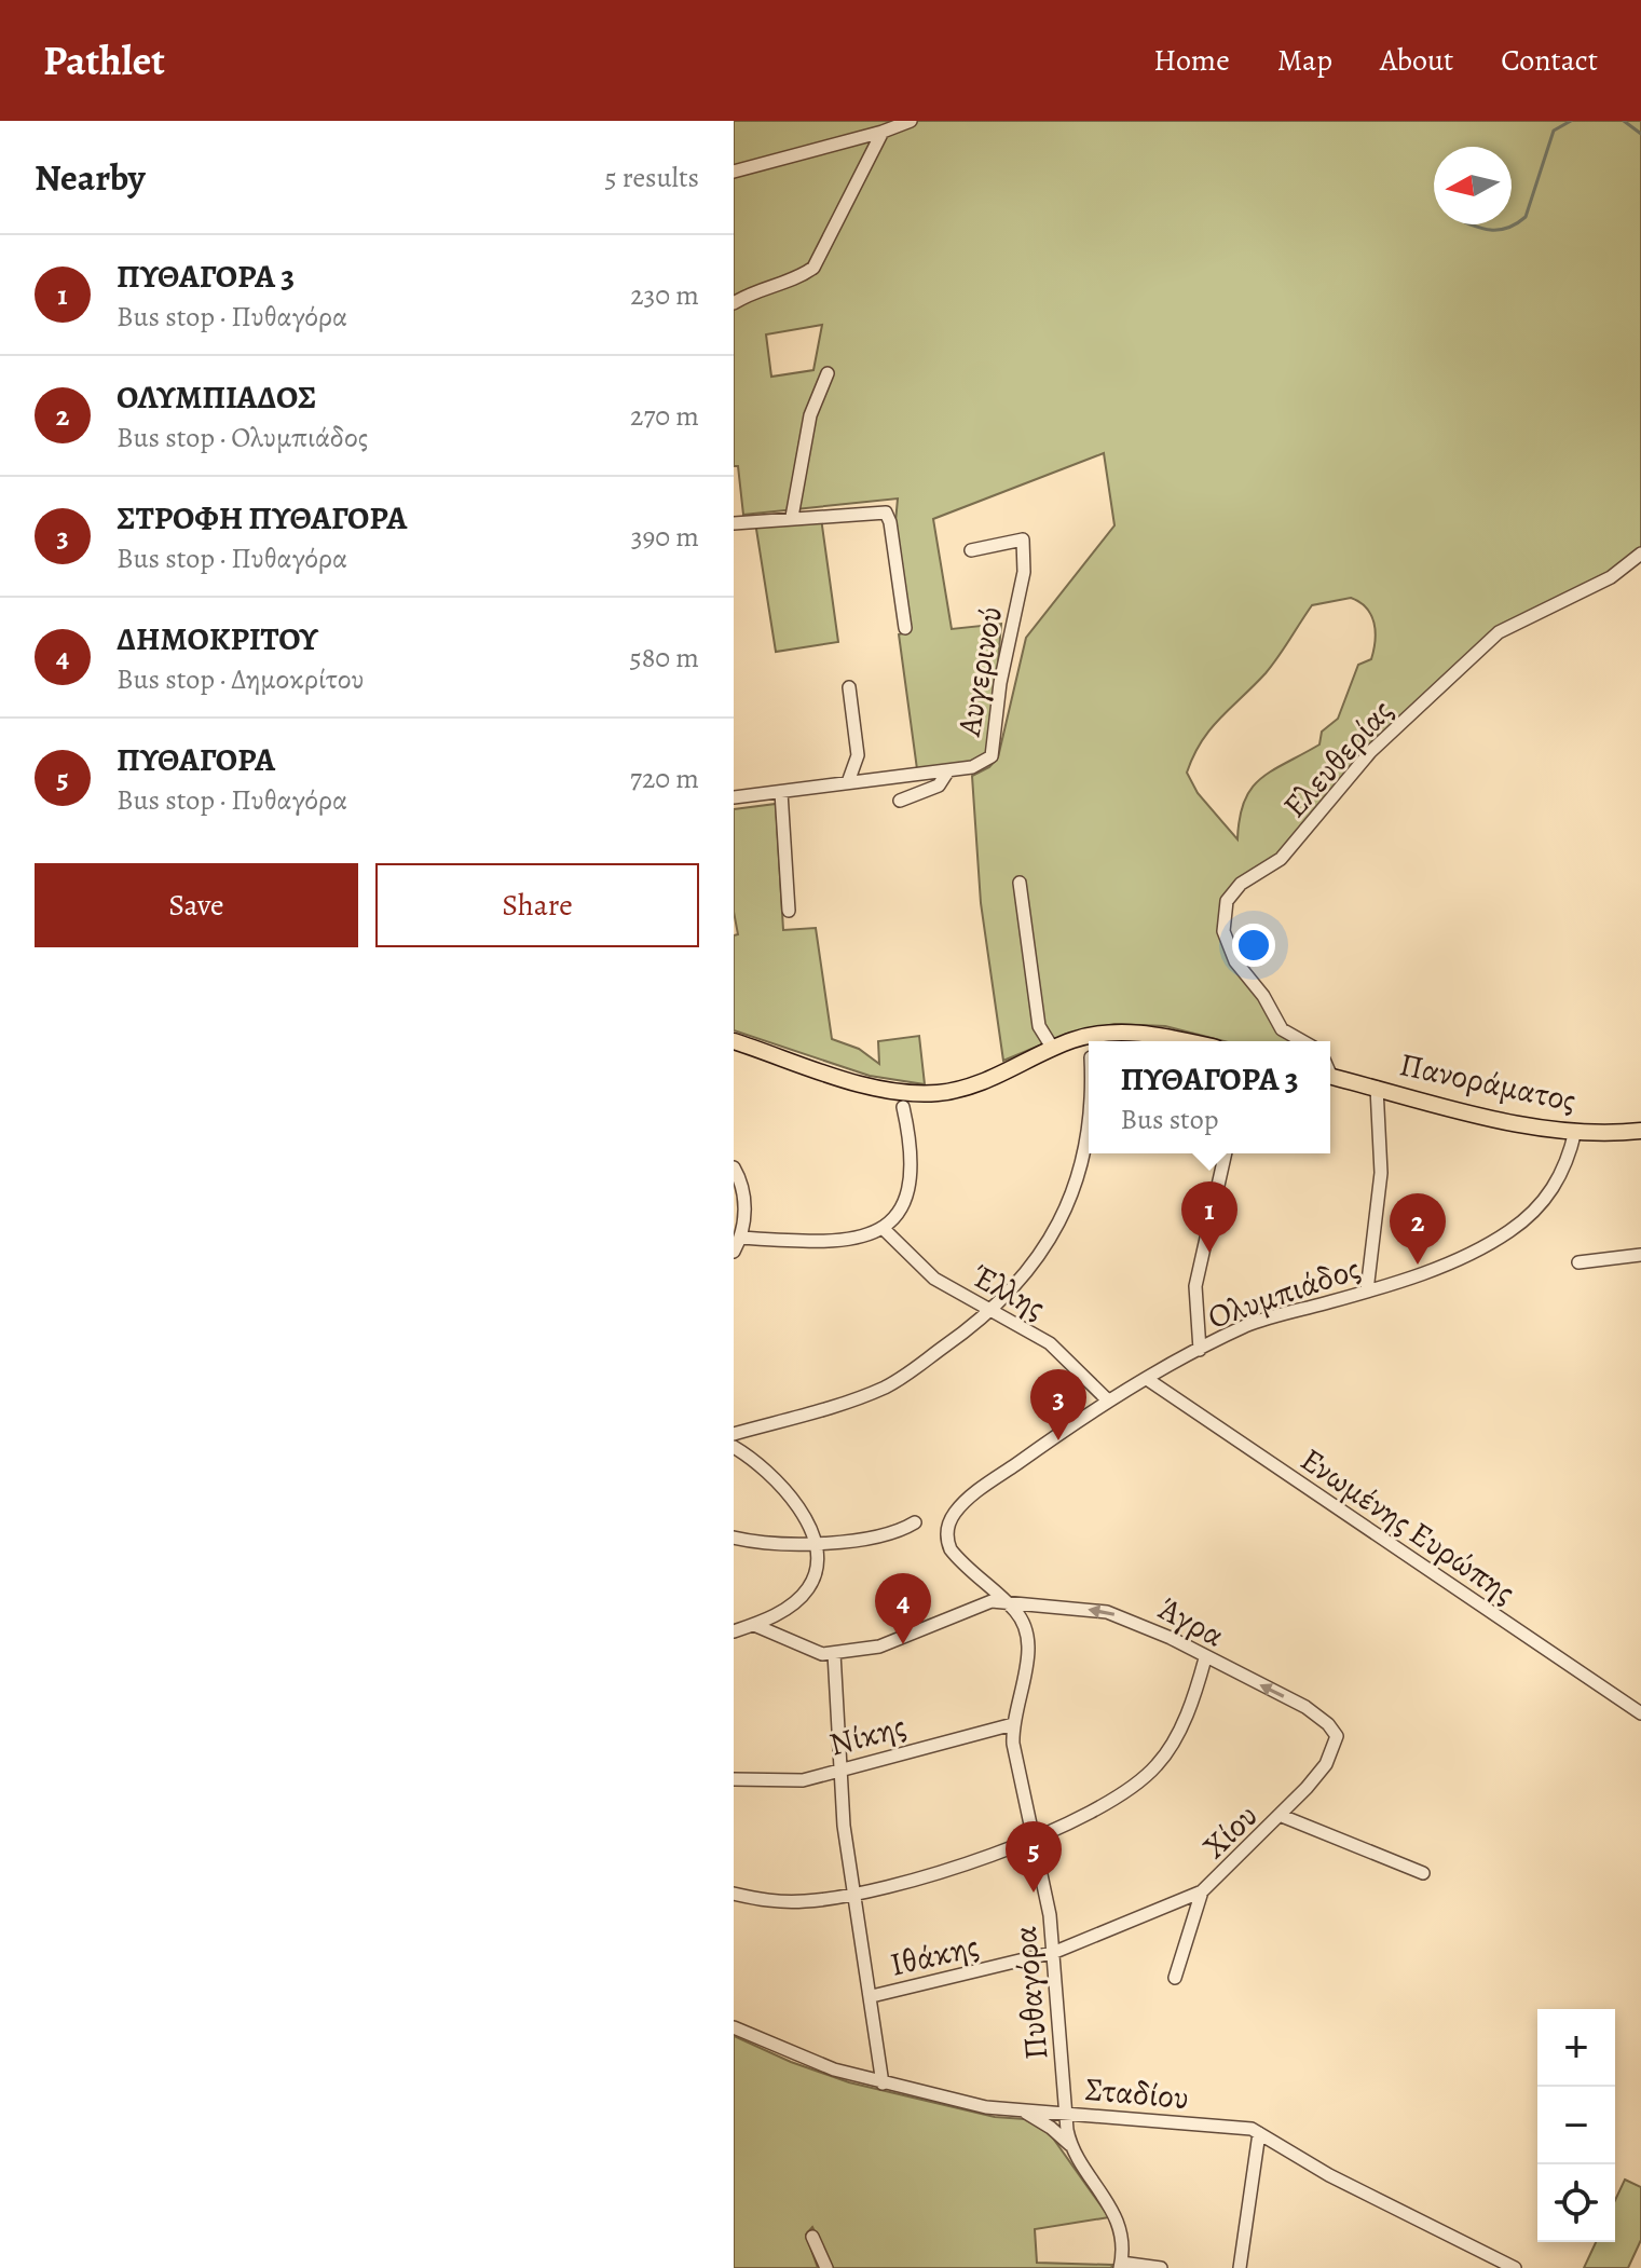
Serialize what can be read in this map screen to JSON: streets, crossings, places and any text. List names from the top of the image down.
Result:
{
  "streets": {
    "main road": ["Πανοράματος"],
    "street": [
      "Αυγερινού",
      "Ελευθερίας",
      "Έλλης",
      "Ολυμπιάδος",
      "Ενωμένης Ευρώπης",
      "Άγρα",
      "Νίκης",
      "Χίου",
      "Ιθάκης",
      "Πυθαγόρα",
      "Σταδίου"
    ]
  },
  "crossings": [
    ["Πανοράματος", "Ολυμπιάδος"],
    ["Έλλης", "Πυθαγόρα"],
    ["Ολυμπιάδος", "Πυθαγόρα"],
    ["Ενωμένης Ευρώπης", "Πυθαγόρα"],
    ["Άγρα", "Χίου"],
    ["Άγρα", "Πυθαγόρα"],
    ["Νίκης", "Πυθαγόρα"],
    ["Χίου", "Ιθάκης"],
    ["Ιθάκης", "Πυθαγόρα"],
    ["Πυθαγόρα", "Σταδίου"]
  ],
  "one_way": ["Άγρα"],
  "north": "left",
  "page": {
    "header": "Pathlet",
    "nav": [
      "Home",
      "Map",
      "About",
      "Contact"
    ],
    "heading": ["Nearby", "5 results"],
    "list": [
      {
        "mark": "1",
        "name": "ΠΥΘΑΓΟΡΑ 3",
        "note": "Bus stop · Πυθαγόρα",
        "value": "230 m"
      },
      {
        "mark": "2",
        "name": "ΟΛΥΜΠΙΑΔΟΣ",
        "note": "Bus stop · Ολυμπιάδος",
        "value": "270 m"
      },
      {
        "mark": "3",
        "name": "ΣΤΡΟΦΗ ΠΥΘΑΓΟΡΑ",
        "note": "Bus stop · Πυθαγόρα",
        "value": "390 m"
      },
      {
        "mark": "4",
        "name": "ΔΗΜΟΚΡΙΤΟΥ",
        "note": "Bus stop · Δημοκρίτου",
        "value": "580 m"
      },
      {
        "mark": "5",
        "name": "ΠΥΘΑΓΟΡΑ",
        "note": "Bus stop · Πυθαγόρα",
        "value": "720 m"
      }
    ],
    "buttons": ["Save", "Share"],
    "popup": ["ΠΥΘΑΓΟΡΑ 3", "Bus stop"],
    "pins": [
      "1",
      "2",
      "3",
      "4",
      "5"
    ],
    "map_buttons": ["+", "−"]
  }
}
